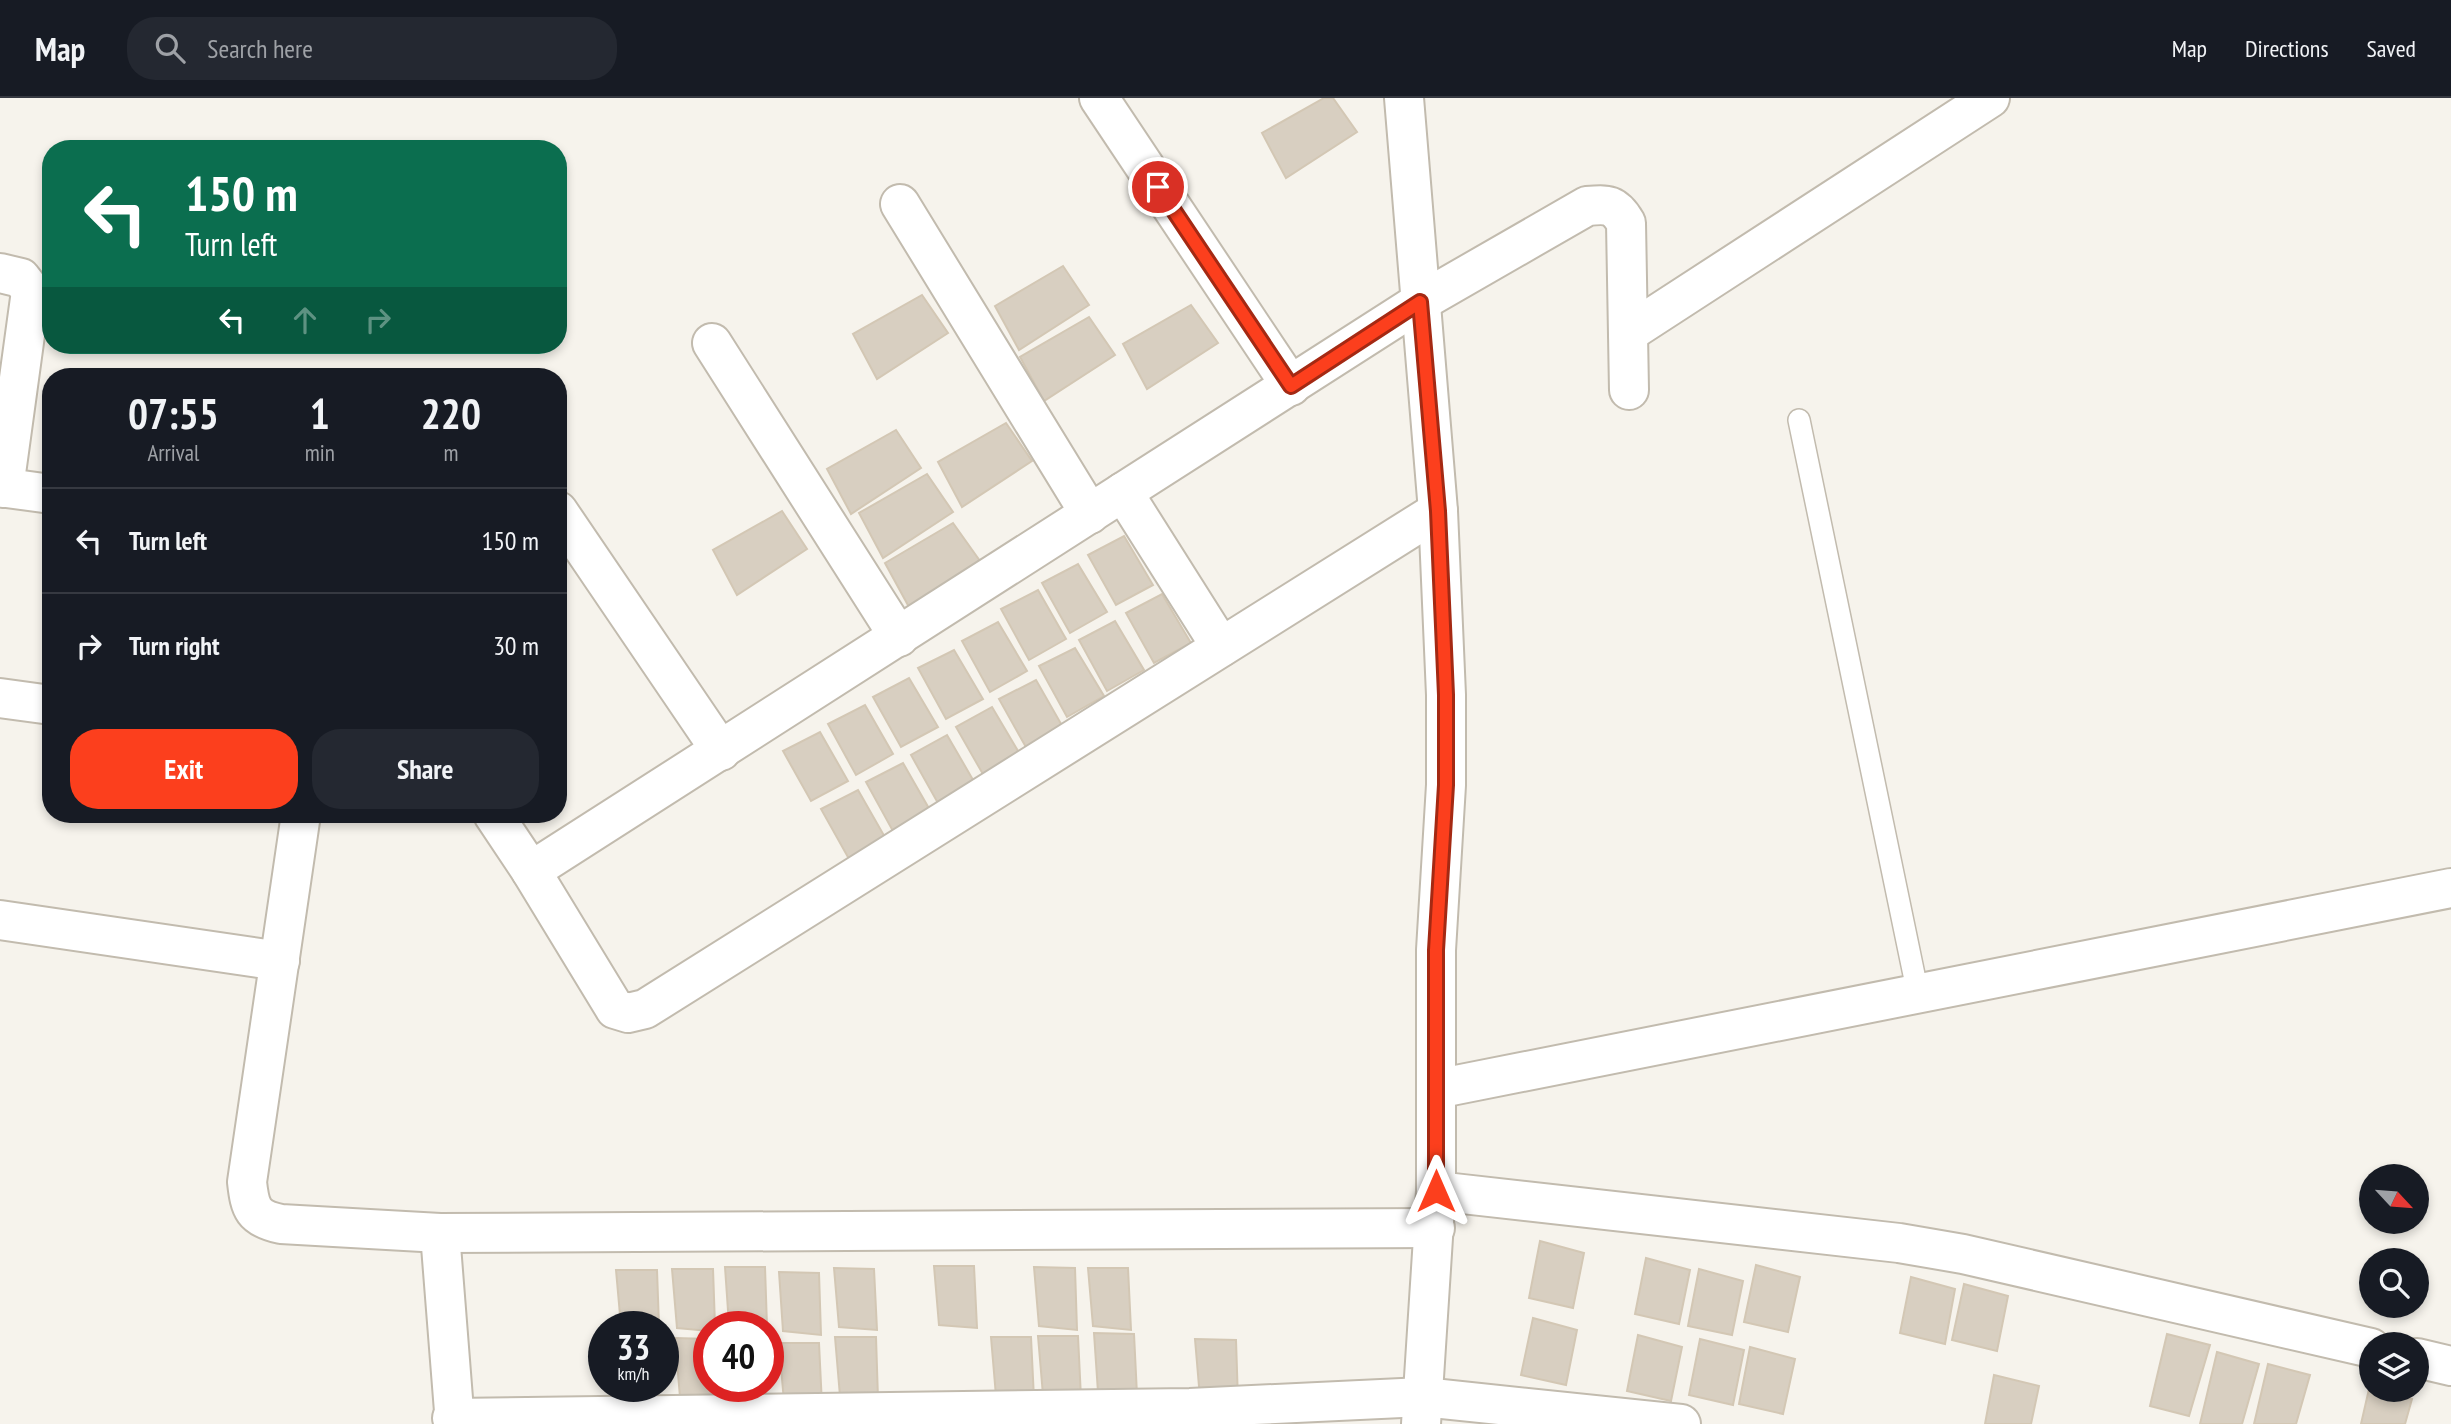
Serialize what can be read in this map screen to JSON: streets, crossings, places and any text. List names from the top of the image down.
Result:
{
  "north": "bottom right",
  "page": {
    "header": "Map",
    "search": "Search here",
    "nav": ["Map", "Directions", "Saved"],
    "turn": ["150 m", "Turn left"],
    "eta": [
      "07:55",
      "Arrival",
      "1",
      "min",
      "220",
      "m"
    ],
    "list": [
      {
        "name": "Turn left",
        "value": "150 m"
      },
      {
        "name": "Turn right",
        "value": "30 m"
      }
    ],
    "buttons": ["Exit", "Share"],
    "speed": "33 km/h",
    "limit": "40"
  }
}
